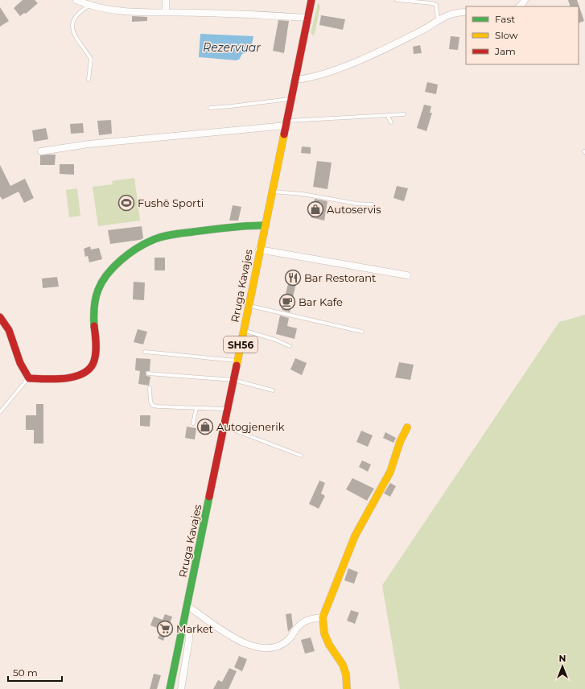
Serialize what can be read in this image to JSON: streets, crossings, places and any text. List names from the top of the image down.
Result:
{
  "streets": {
    "main road": ["Rruga Kavajes", "SH56"]
  },
  "water": ["Rezervuar"],
  "places": {
    "sports": ["Fushë Sporti"],
    "shop": ["Autoservis", "Autogjenerik"],
    "restaurant": ["Bar Restorant"],
    "cafe": ["Bar Kafe"],
    "supermarket": ["Market"]
  },
  "legend": ["Fast", "Slow", "Jam"],
  "scale_bar": "50 m",
  "north": "top"
}
